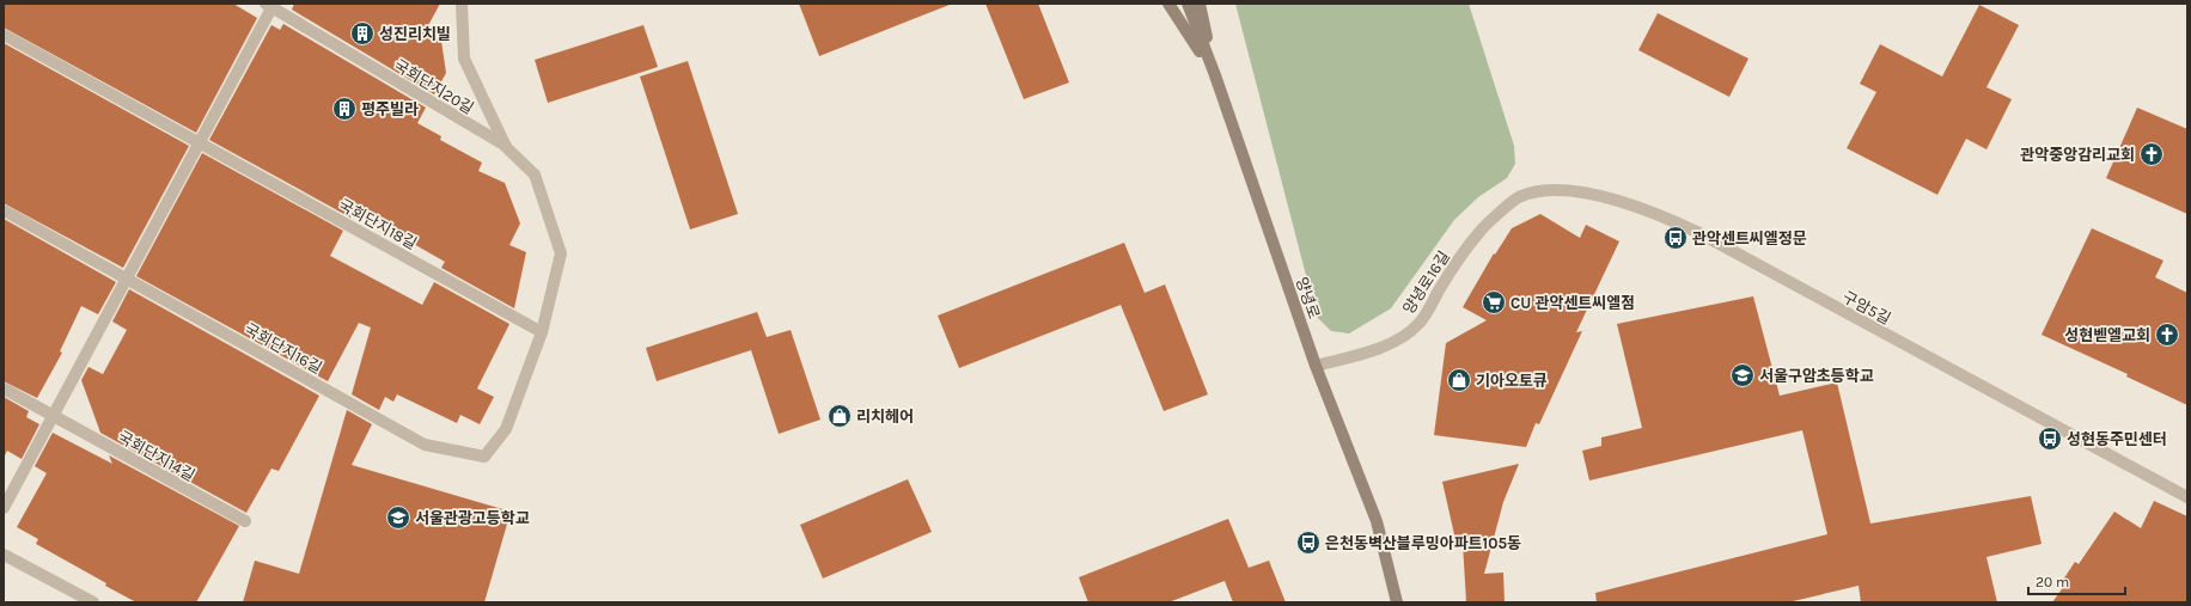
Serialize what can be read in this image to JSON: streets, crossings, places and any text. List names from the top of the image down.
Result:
{
  "streets": {
    "main road": ["양녕로"],
    "lane": [
      "국회단지20길",
      "국회단지18길",
      "양녕로16길",
      "구암5길",
      "국회단지16길",
      "국회단지14길"
    ]
  },
  "crossings": [
    ["국회단지18길", "국회단지16길"],
    ["양녕로16길", "양녕로"],
    ["양녕로16길", "구암5길"]
  ],
  "places": {
    "building": ["성진리치빌", "평주빌라"],
    "church": ["관악중앙감리교회", "성현벧엘교회"],
    "bus stop": ["관악센트씨엘정문", "성현동주민센터", "은천동벽산블루밍아파트105동"],
    "supermarket": ["CU 관악센트씨엘점"],
    "school or university": ["서울구암초등학교", "서울관광고등학교"],
    "shop": ["기아오토큐", "리치헤어"]
  },
  "scale_bar": "20 m"
}
